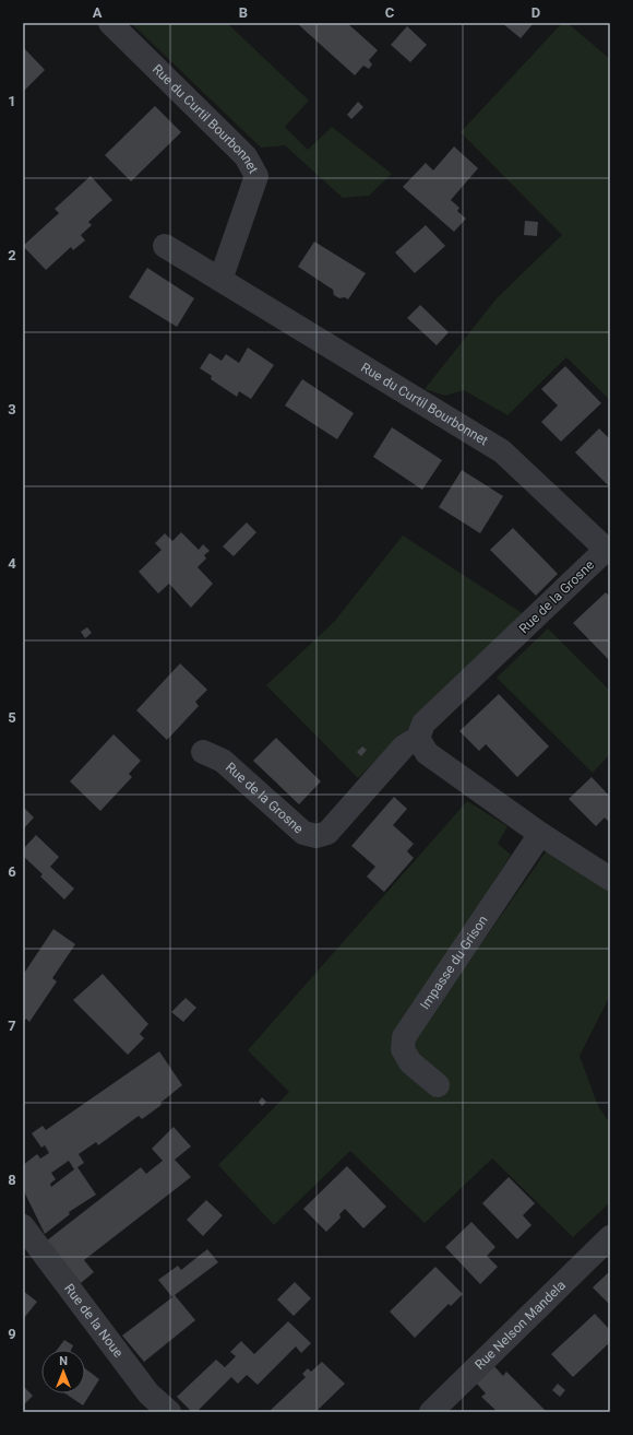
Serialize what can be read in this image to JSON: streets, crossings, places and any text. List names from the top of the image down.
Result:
{
  "streets": {
    "street": [
      "Rue du Curtil Bourbonnet",
      "Rue de la Grosne",
      "Impasse du Grison",
      "Rue de la Noue",
      "Rue Nelson Mandela"
    ]
  },
  "crossings": [
    ["Rue du Curtil Bourbonnet", "Rue de la Grosne"]
  ],
  "north": "top",
  "grid": {
    "columns": [
      "A",
      "B",
      "C",
      "D"
    ],
    "rows": [
      "1",
      "2",
      "3",
      "4",
      "5",
      "6",
      "7",
      "8",
      "9"
    ]
  }
}
